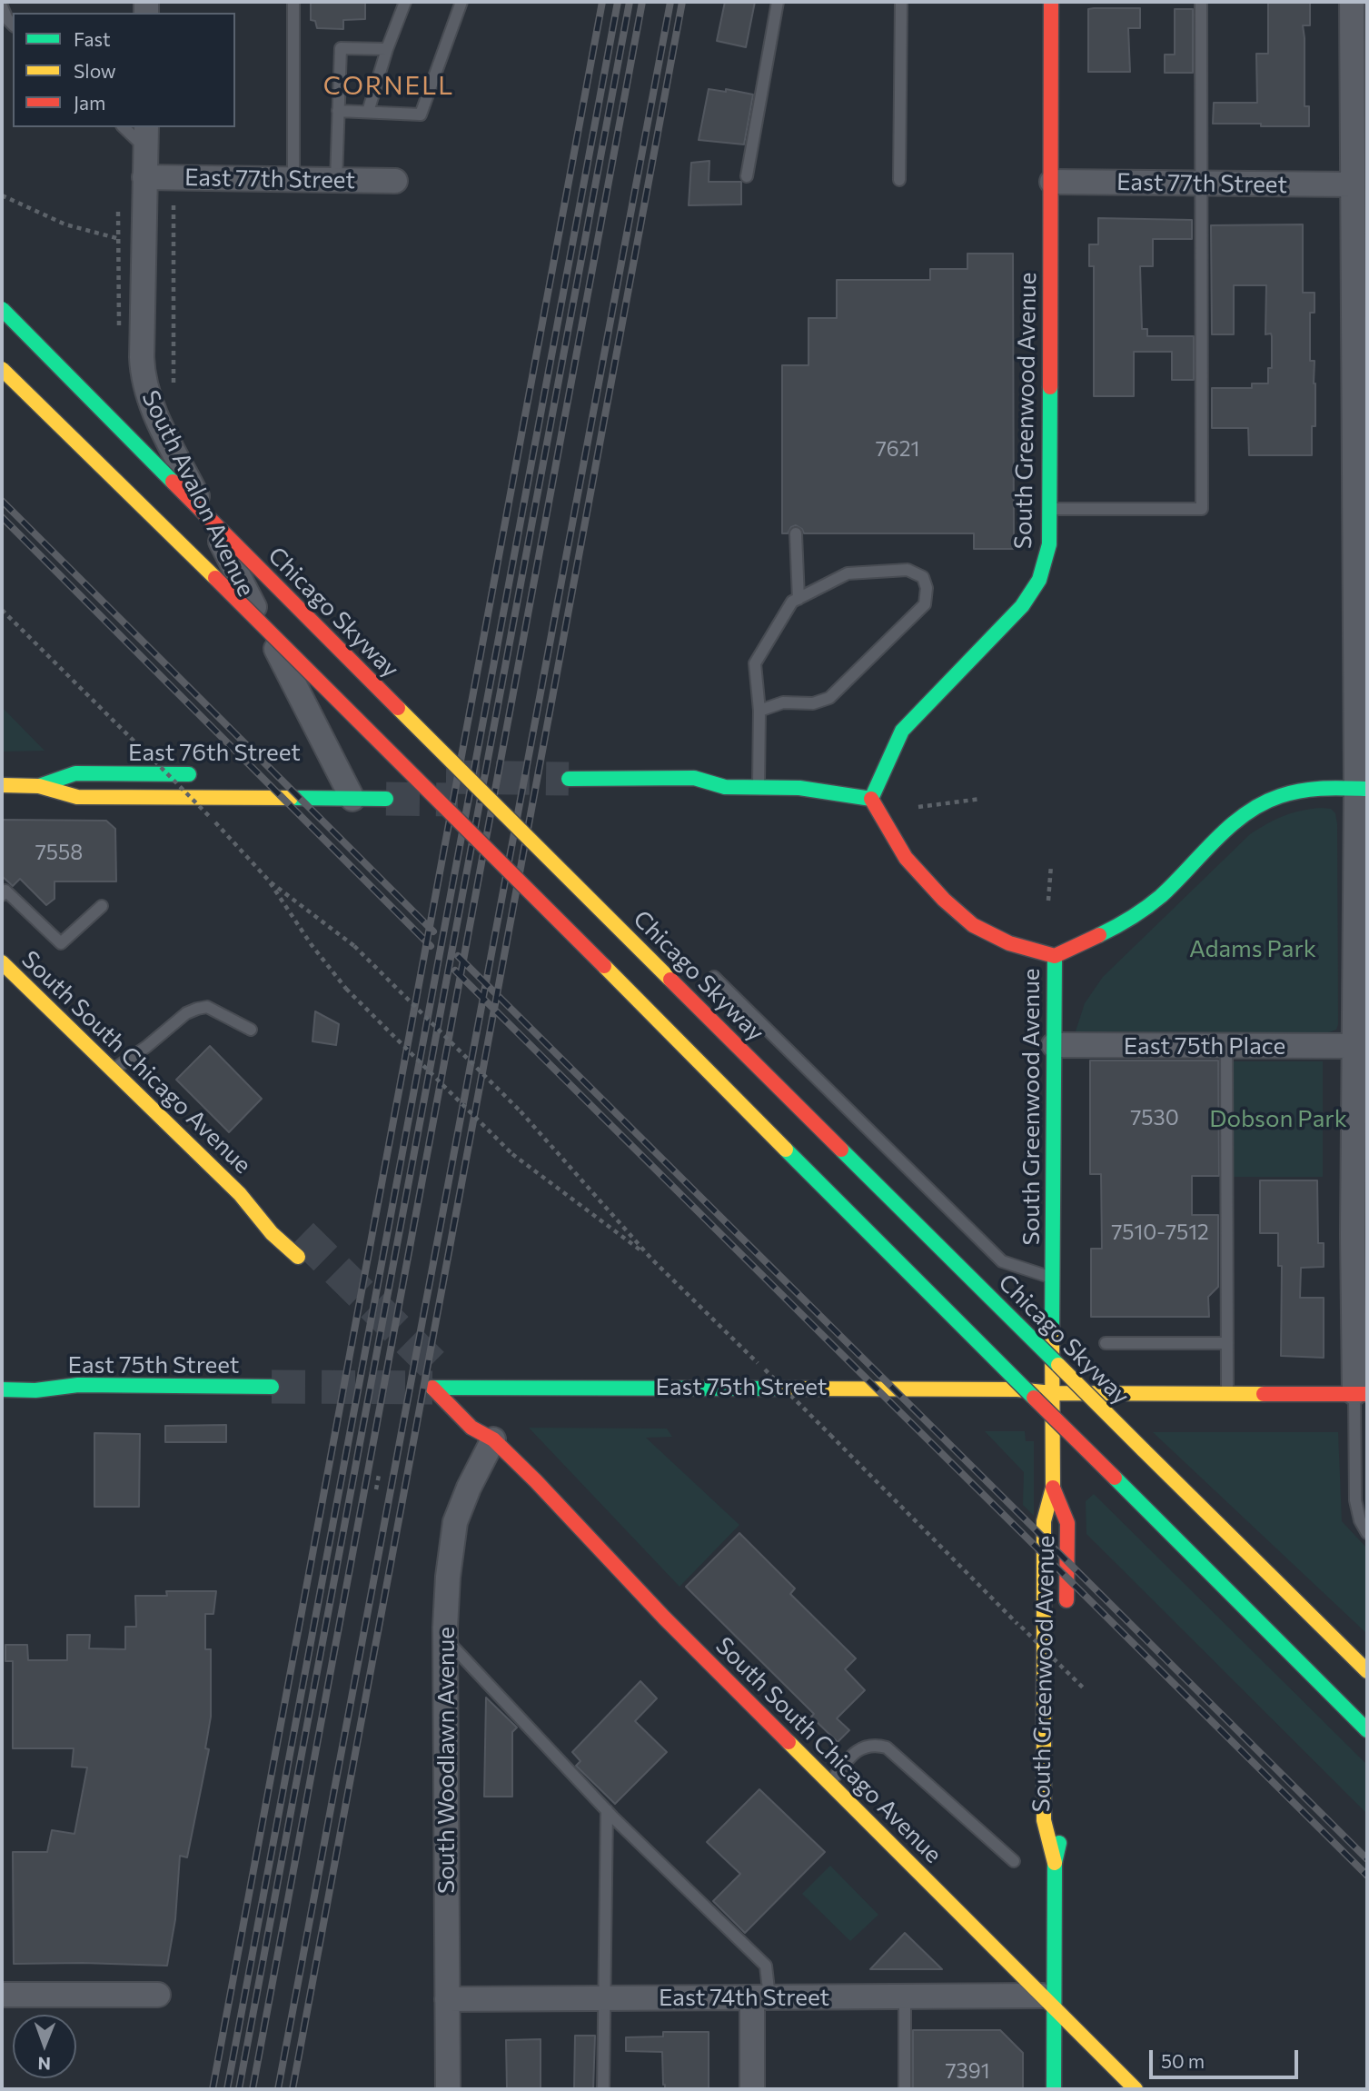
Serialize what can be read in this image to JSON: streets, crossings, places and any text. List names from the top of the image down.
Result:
{
  "streets": {
    "main road": [
      "South Greenwood Avenue",
      "Chicago Skyway",
      "East 76th Street",
      "South South Chicago Avenue",
      "East 75th Street"
    ],
    "street": [
      "East 77th Street",
      "South Avalon Avenue",
      "East 75th Place",
      "South Woodlawn Avenue",
      "East 74th Street"
    ]
  },
  "crossings": [
    ["East 77th Street", "South Greenwood Avenue"],
    ["East 77th Street", "South Avalon Avenue"],
    ["South Greenwood Avenue", "East 75th Place"],
    ["South Greenwood Avenue", "South South Chicago Avenue"],
    ["South Greenwood Avenue", "East 75th Street"],
    ["South Greenwood Avenue", "East 74th Street"],
    ["South Avalon Avenue", "East 76th Street"],
    ["South South Chicago Avenue", "East 75th Street"],
    ["South South Chicago Avenue", "South Woodlawn Avenue"],
    ["South South Chicago Avenue", "East 74th Street"],
    ["South Woodlawn Avenue", "East 74th Street"]
  ],
  "districts": ["CORNELL"],
  "parks": ["Adams Park", "Dobson Park"],
  "house_numbers": [
    "7621",
    "7558",
    "7530",
    "7510-7512",
    "7391"
  ],
  "legend": ["Fast", "Slow", "Jam"],
  "scale_bar": "50 m",
  "north": "bottom"
}
